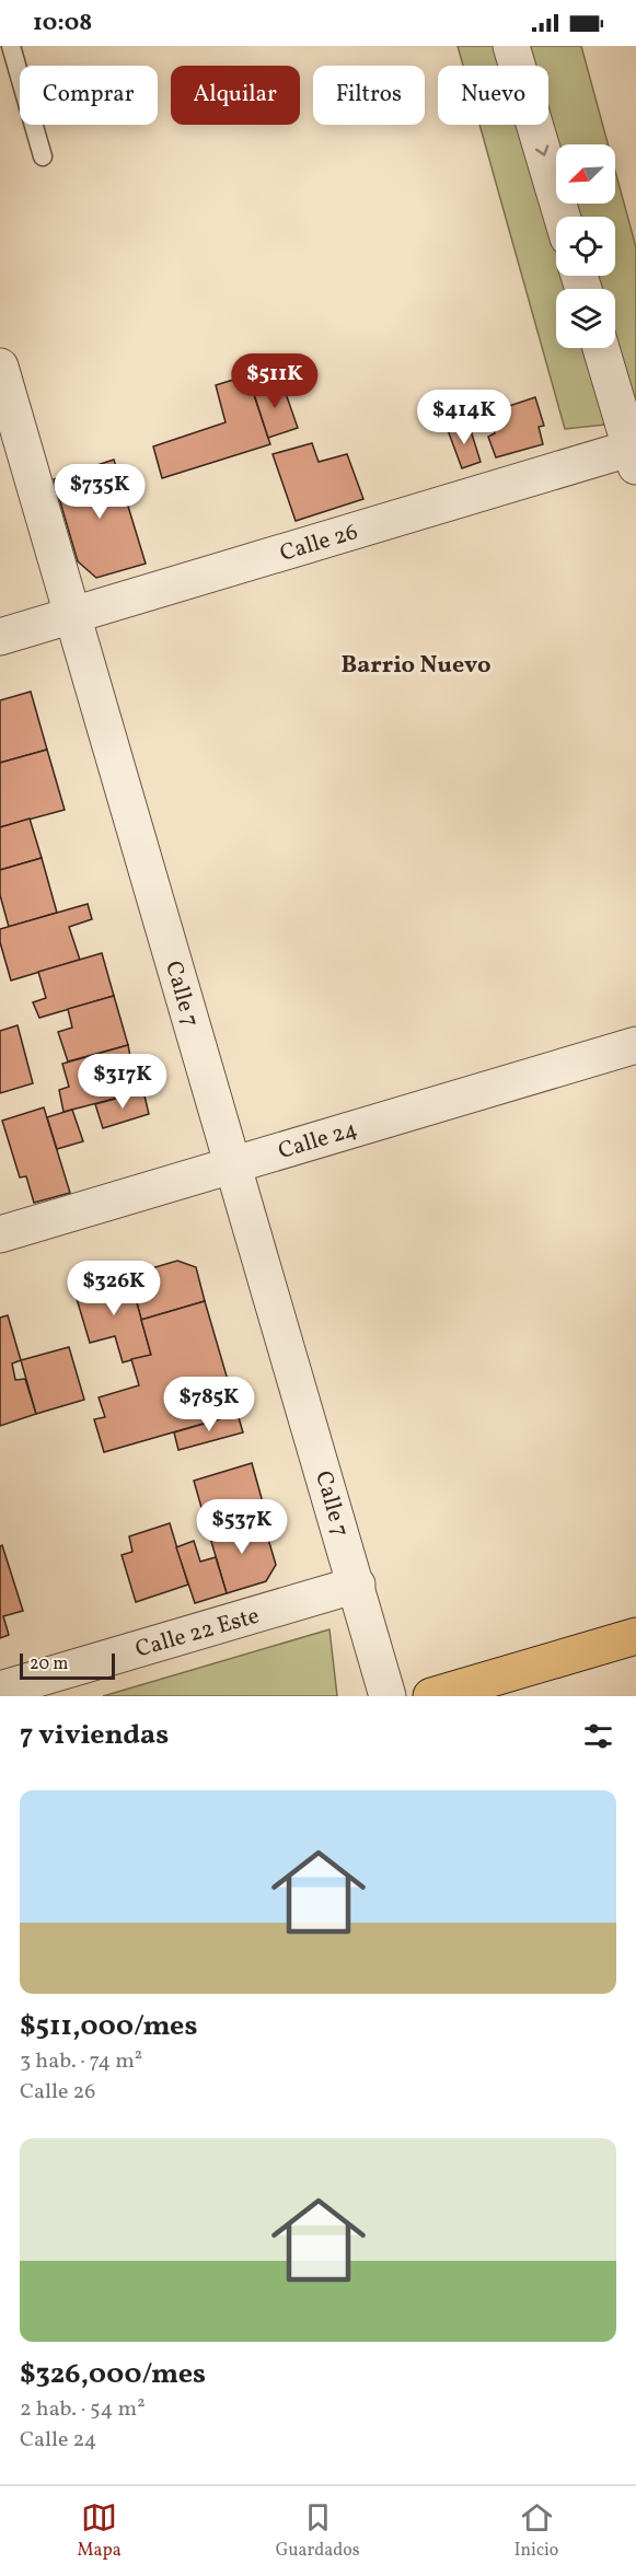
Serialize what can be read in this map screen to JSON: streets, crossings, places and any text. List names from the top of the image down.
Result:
{
  "streets": {
    "street": [
      "Calle 26",
      "Calle 7",
      "Calle 24",
      "Calle 22 Este"
    ]
  },
  "crossings": [
    ["Calle 26", "Calle 7"],
    ["Calle 7", "Calle 24"],
    ["Calle 7", "Calle 22 Este"]
  ],
  "districts": ["Barrio Nuevo"],
  "scale_bar": "20 m",
  "north": "bottom left",
  "page": {
    "status": "10:08",
    "chip": [
      "Comprar",
      "Alquilar",
      "Filtros",
      "Nuevo"
    ],
    "price": [
      "$511K",
      "$414K",
      "$735K",
      "$317K",
      "$326K",
      "$785K",
      "$537K"
    ],
    "scale": "20 m",
    "heading": "7 viviendas",
    "list": [
      {
        "name": "$511,000/mes",
        "note": "3 hab. · 74 m² · Calle 26"
      },
      {
        "name": "$326,000/mes",
        "note": "2 hab. · 54 m² · Calle 24"
      }
    ],
    "tabs": ["Mapa", "Guardados", "Inicio"]
  }
}
